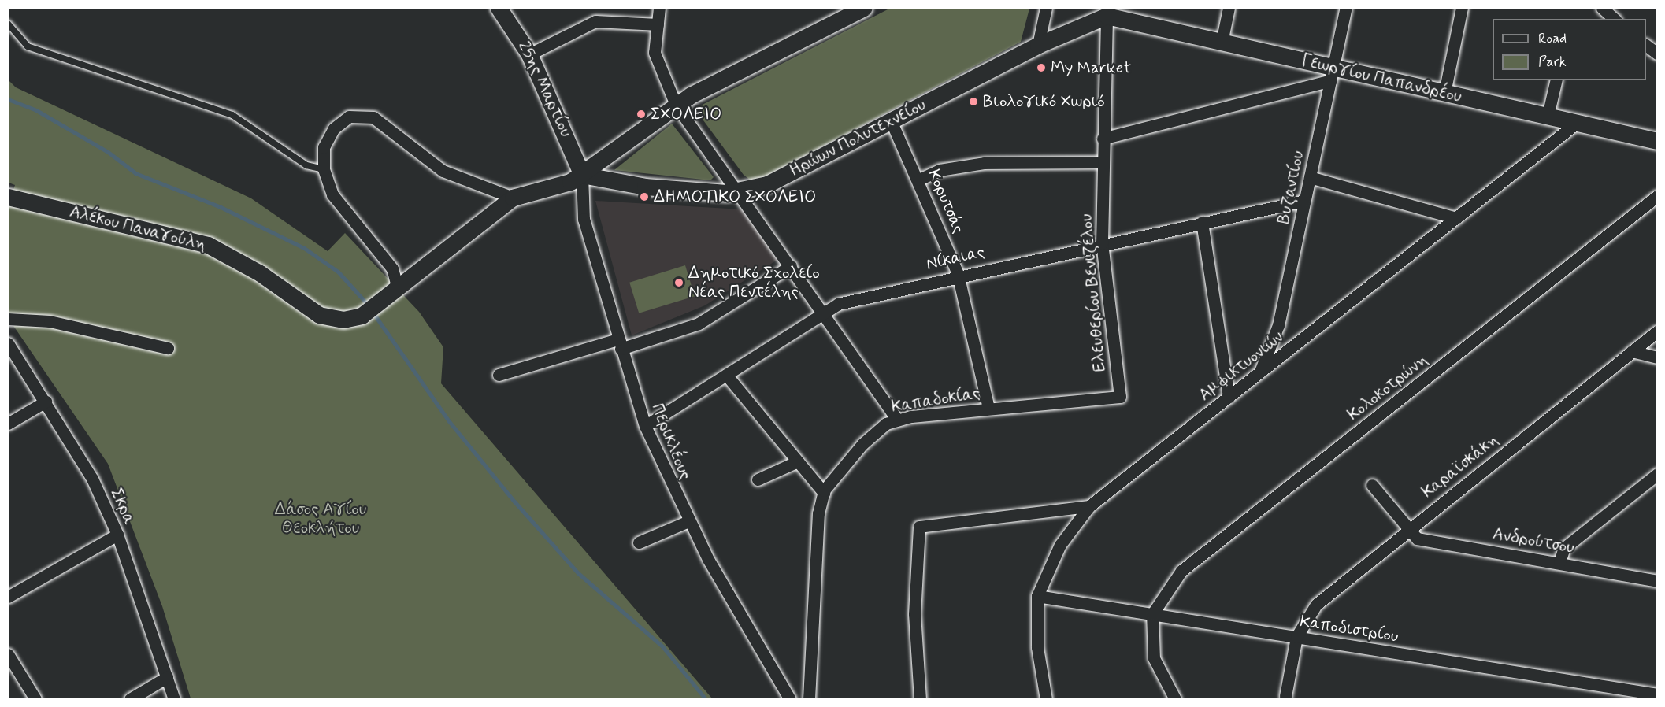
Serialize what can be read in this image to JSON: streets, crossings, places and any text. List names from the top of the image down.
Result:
{
  "streets": {
    "main road": [
      "Γεωργίου Παπανδρέου",
      "25ης Μαρτίου",
      "Ηρώων Πολυτεχνείου",
      "Αλέκου Παναγούλη"
    ],
    "street": [
      "Βυζαντίου",
      "Κορυτσάς",
      "Νίκαιας",
      "Ελευθερίου Βενιζέλου",
      "Αμφικτυονιών",
      "Κολοκοτρώνη",
      "Καπαδοκίας",
      "Περικλέους",
      "Καραϊσκάκη",
      "Σκρα",
      "Ανδρούτσου",
      "Καποδιστρίου"
    ]
  },
  "crossings": [
    ["Γεωργίου Παπανδρέου", "Ηρώων Πολυτεχνείου"],
    ["Γεωργίου Παπανδρέου", "Βυζαντίου"],
    ["Γεωργίου Παπανδρέου", "Ελευθερίου Βενιζέλου"],
    ["Γεωργίου Παπανδρέου", "Αμφικτυονιών"],
    ["25ης Μαρτίου", "Ηρώων Πολυτεχνείου"],
    ["25ης Μαρτίου", "Περικλέους"],
    ["Ηρώων Πολυτεχνείου", "Κορυτσάς"],
    ["Ηρώων Πολυτεχνείου", "Ελευθερίου Βενιζέλου"],
    ["Ηρώων Πολυτεχνείου", "Περικλέους"],
    ["Βυζαντίου", "Νίκαιας"],
    ["Βυζαντίου", "Αμφικτυονιών"],
    ["Κορυτσάς", "Νίκαιας"],
    ["Κορυτσάς", "Καπαδοκίας"],
    ["Νίκαιας", "Ελευθερίου Βενιζέλου"],
    ["Νίκαιας", "Περικλέους"],
    ["Ελευθερίου Βενιζέλου", "Καπαδοκίας"],
    ["Αμφικτυονιών", "Καποδιστρίου"],
    ["Κολοκοτρώνη", "Καποδιστρίου"],
    ["Καραϊσκάκη", "Ανδρούτσου"],
    ["Καραϊσκάκη", "Καποδιστρίου"]
  ],
  "parks": ["Δάσος Αγίου Θεοκλήτου"],
  "places": [
    "My Market",
    "Βιολογικό Χωριό",
    "ΣΧΟΛΕΙΟ",
    "ΔΗΜΟΤΙΚΟ ΣΧΟΛΕΙΟ",
    "Δημοτικό Σχολείο Νέας Πεντέλης"
  ],
  "legend": ["Road", "Park"]
}
